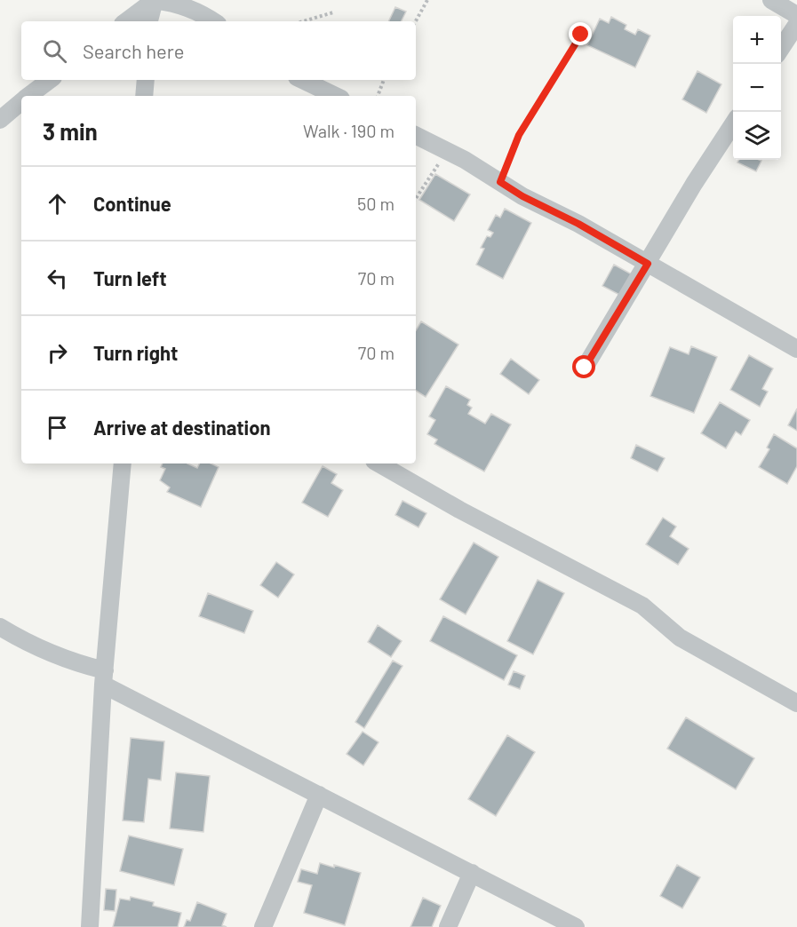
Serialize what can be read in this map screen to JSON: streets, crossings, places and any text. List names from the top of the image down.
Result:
{
  "page": {
    "map_buttons": ["+", "−"],
    "search": "Search here",
    "heading": ["3 min", "Walk · 190 m"],
    "list": [
      ["Continue", "50 m"],
      ["Turn left", "70 m"],
      ["Turn right", "70 m"],
      "Arrive at destination"
    ]
  }
}
